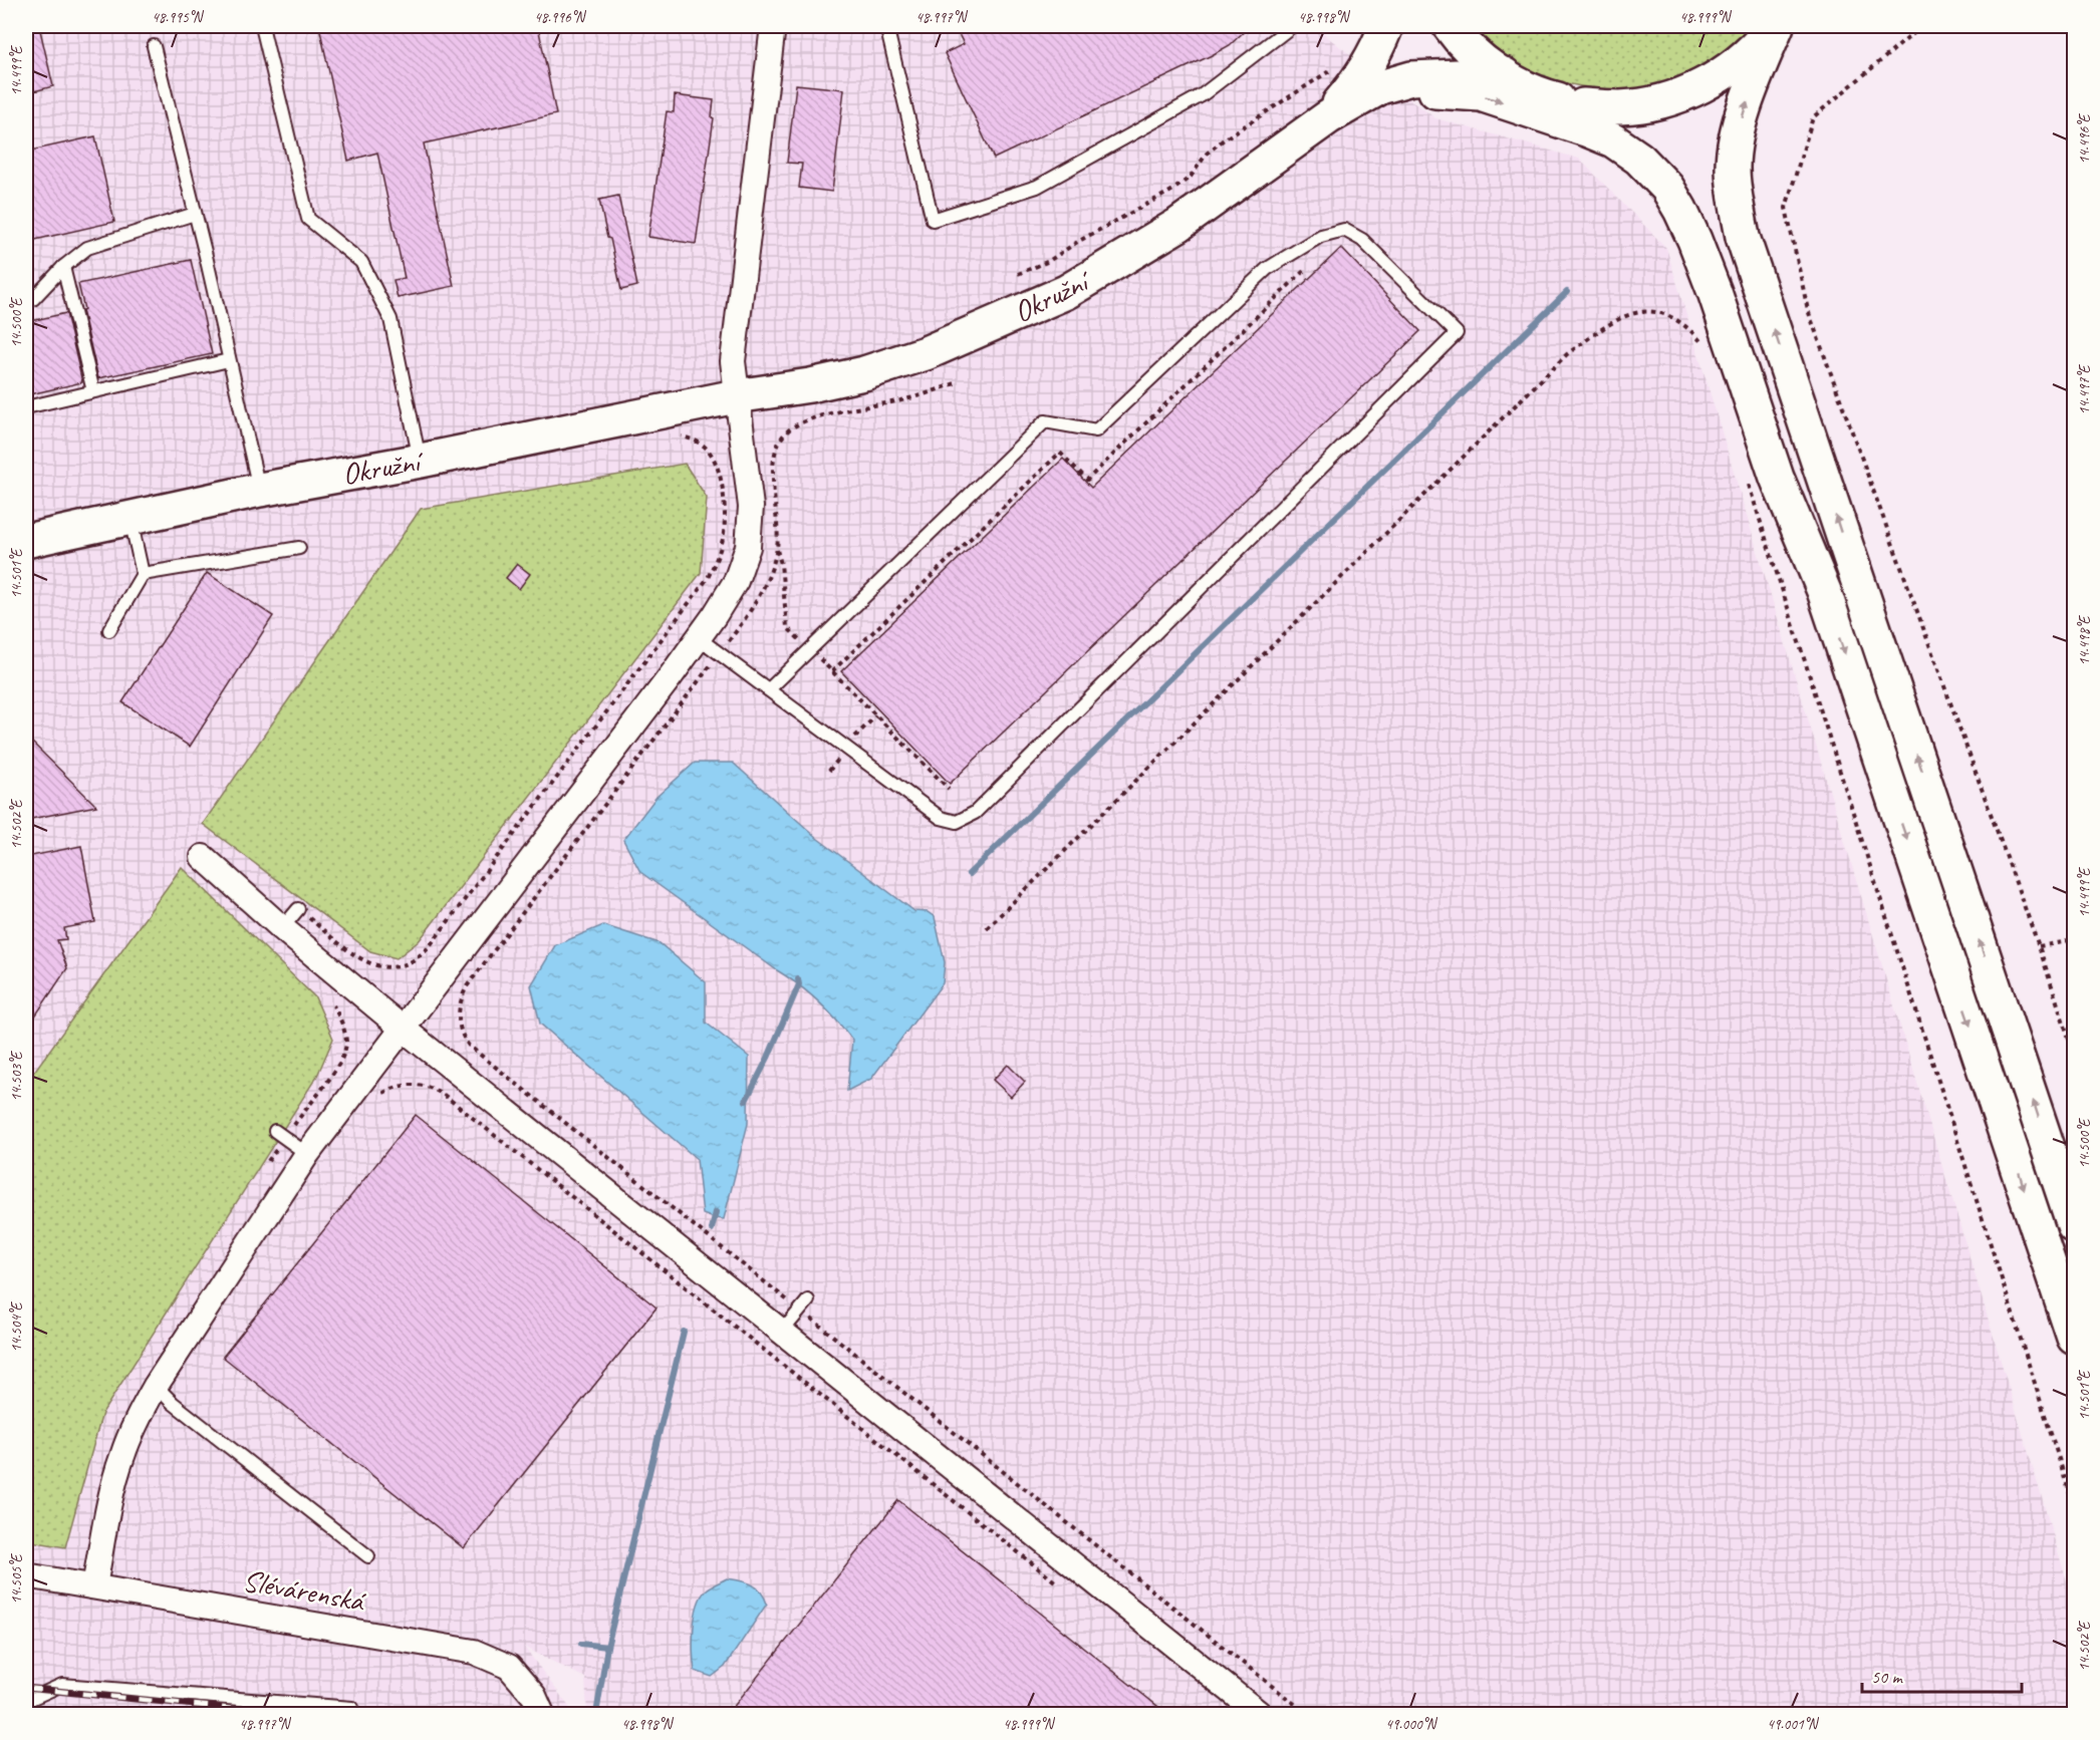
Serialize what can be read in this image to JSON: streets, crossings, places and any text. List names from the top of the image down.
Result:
{
  "streets": {
    "main road": ["Okružní"],
    "street": ["Slévárenská"]
  },
  "scale_bar": "50 m",
  "coordinates": [
    "48.995°N",
    "48.996°N",
    "48.997°N",
    "48.998°N",
    "48.999°N",
    "14.499°E",
    "14.496°E",
    "14.500°E",
    "14.497°E",
    "14.501°E",
    "14.498°E",
    "14.502°E",
    "14.503°E",
    "14.504°E",
    "14.505°E",
    "49.000°N",
    "49.001°N"
  ]
}
